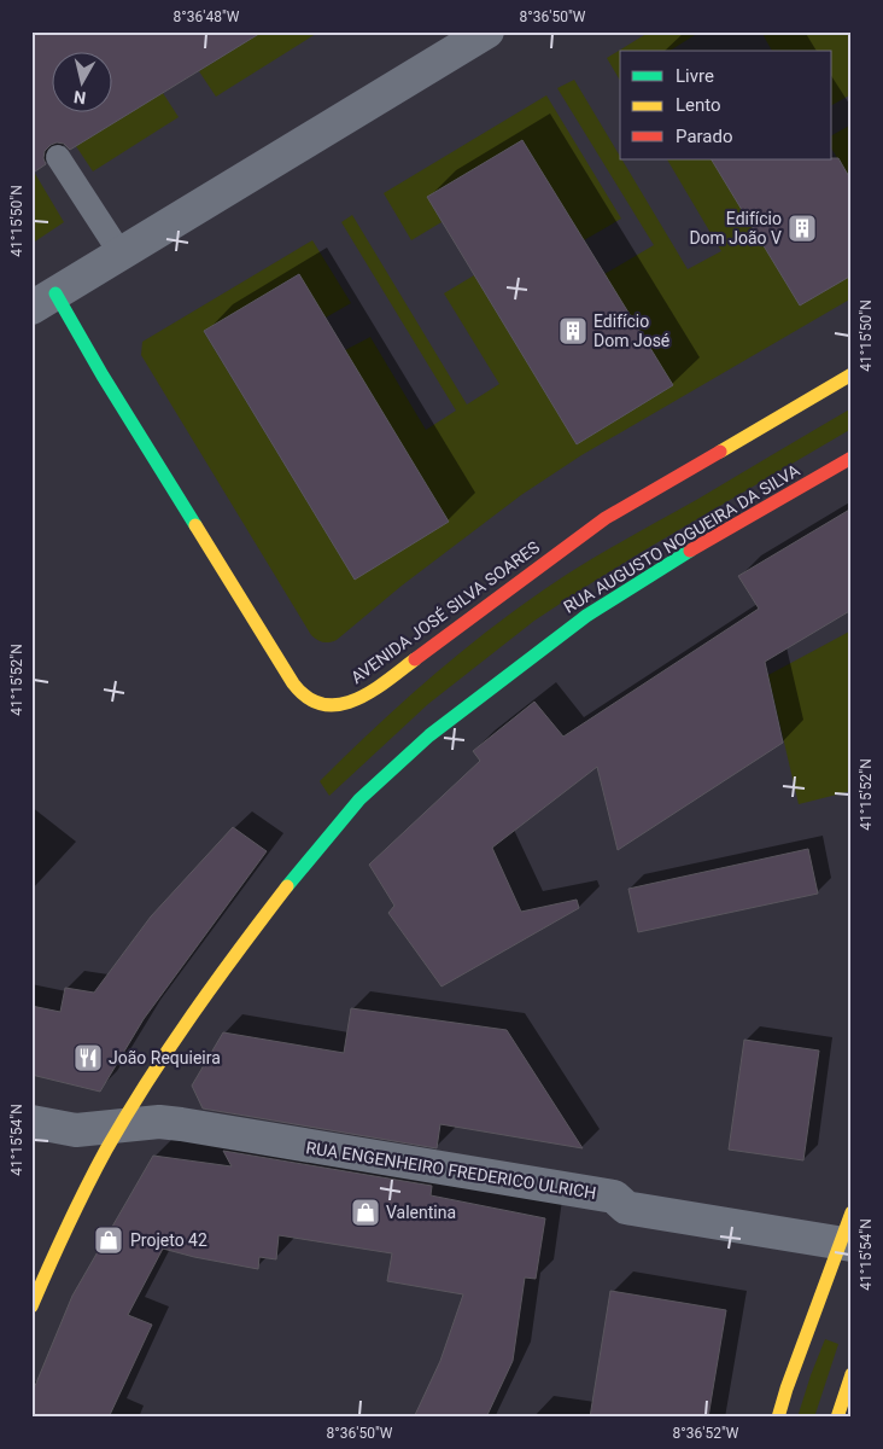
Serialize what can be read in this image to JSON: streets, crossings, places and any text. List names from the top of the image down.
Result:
{
  "streets": {
    "street": ["RUA AUGUSTO NOGUEIRA DA SILVA", "AVENIDA JOSÉ SILVA SOARES", "RUA ENGENHEIRO FREDERICO ULRICH"]
  },
  "crossings": [
    ["RUA AUGUSTO NOGUEIRA DA SILVA", "RUA ENGENHEIRO FREDERICO ULRICH"]
  ],
  "places": {
    "building": ["Edifício Dom João V", "Edifício Dom José"],
    "restaurant": ["João Requieira"],
    "shop": ["Valentina", "Projeto 42"]
  },
  "legend": ["Livre", "Lento", "Parado"],
  "north": "bottom",
  "coordinates": [
    "8°36'48\"W",
    "8°36'50\"W",
    "41°15'50\"N",
    "41°15'52\"N",
    "41°15'54\"N",
    "8°36'52\"W"
  ]
}
